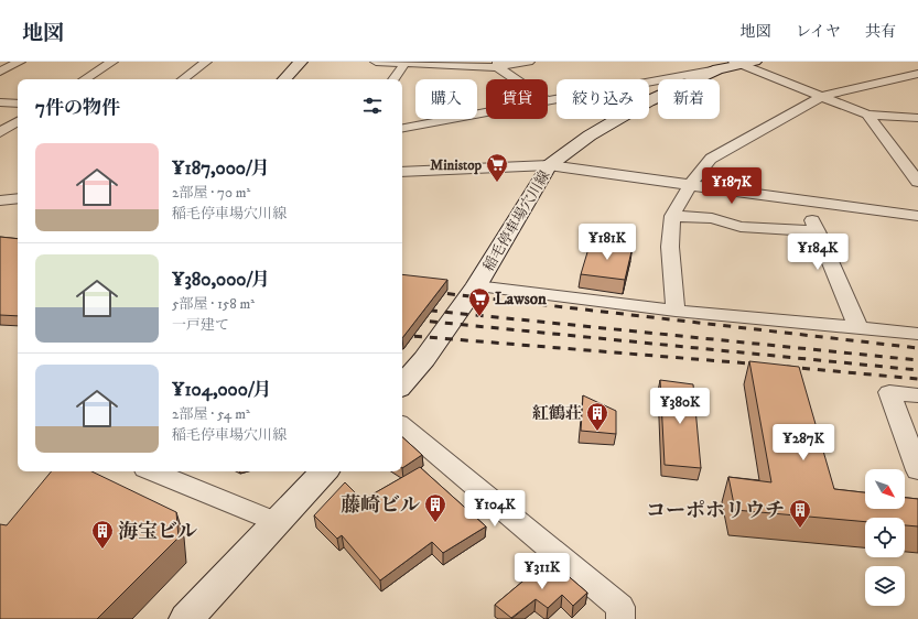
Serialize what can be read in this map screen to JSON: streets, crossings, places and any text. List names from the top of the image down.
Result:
{
  "streets": {
    "main road": ["稲毛停車場穴川線"]
  },
  "places": {
    "supermarket": ["Ministop", "Lawson"],
    "building": [
      "紅鶴荘",
      "藤崎ビル",
      "コーポホリウチ",
      "海宝ビル"
    ]
  },
  "north": "bottom right",
  "page": {
    "header": "地図",
    "nav": ["地図", "レイヤ", "共有"],
    "chip": [
      "購入",
      "賃貸",
      "絞り込み",
      "新着"
    ],
    "heading": "7件の物件",
    "list": [
      {
        "name": "¥187,000/月",
        "note": "2部屋 · 70 m² · 稲毛停車場穴川線"
      },
      {
        "name": "¥380,000/月",
        "note": "5部屋 · 158 m² · 一戸建て"
      },
      {
        "name": "¥104,000/月",
        "note": "2部屋 · 54 m² · 稲毛停車場穴川線"
      }
    ],
    "price": [
      "¥187K",
      "¥181K",
      "¥184K",
      "¥380K",
      "¥287K",
      "¥104K",
      "¥311K"
    ]
  }
}
